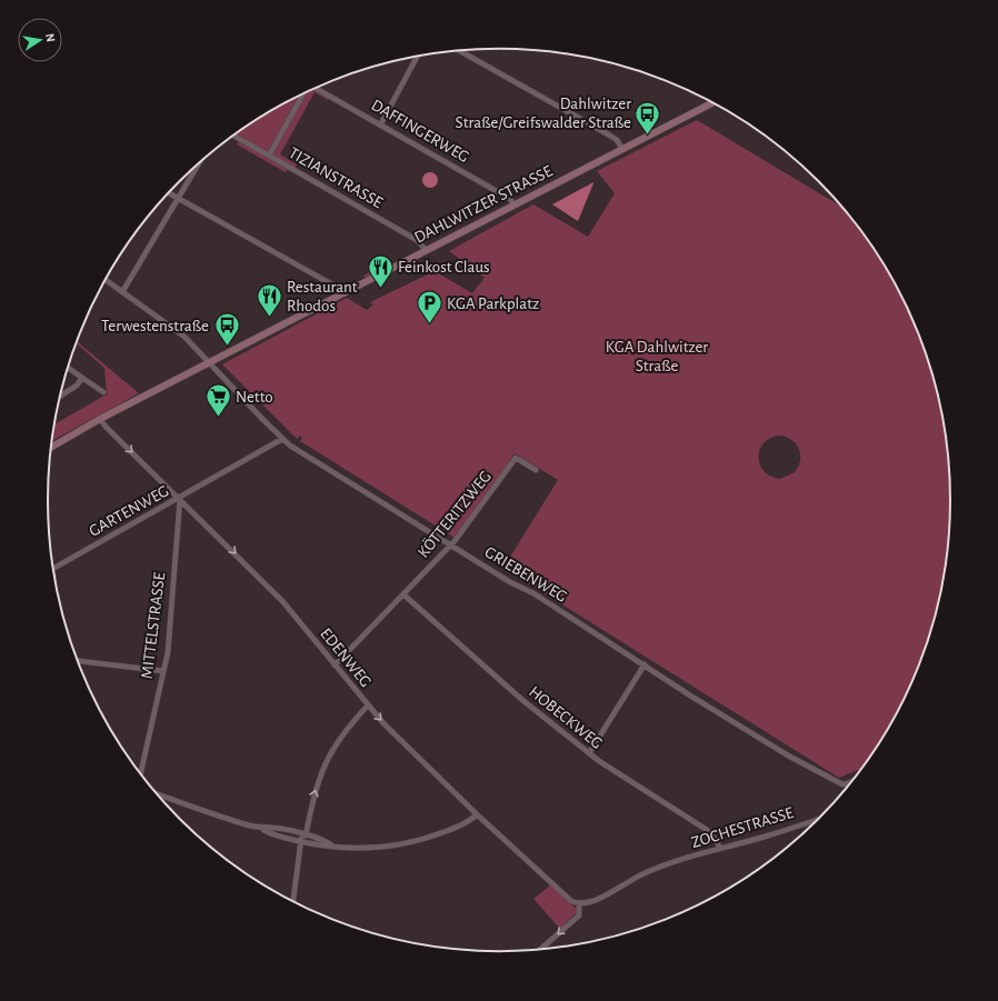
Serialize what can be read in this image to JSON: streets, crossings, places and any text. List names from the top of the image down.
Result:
{
  "streets": {
    "main road": ["DAHLWITZER STRASSE"],
    "street": [
      "DAFFINGERWEG",
      "TIZIANSTRASSE",
      "GARTENWEG",
      "KÖTTERITZWEG",
      "GRIEBENWEG",
      "MITTELSTRASSE",
      "EDENWEG",
      "HOBECKWEG",
      "ZOCHESTRASSE"
    ]
  },
  "crossings": [
    ["DAFFINGERWEG", "DAHLWITZER STRASSE"],
    ["TIZIANSTRASSE", "DAHLWITZER STRASSE"],
    ["DAHLWITZER STRASSE", "GRIEBENWEG"],
    ["DAHLWITZER STRASSE", "EDENWEG"],
    ["GARTENWEG", "GRIEBENWEG"],
    ["GARTENWEG", "MITTELSTRASSE"],
    ["GARTENWEG", "EDENWEG"],
    ["KÖTTERITZWEG", "GRIEBENWEG"],
    ["KÖTTERITZWEG", "EDENWEG"],
    ["KÖTTERITZWEG", "HOBECKWEG"],
    ["MITTELSTRASSE", "EDENWEG"],
    ["EDENWEG", "ZOCHESTRASSE"],
    ["HOBECKWEG", "ZOCHESTRASSE"]
  ],
  "one_way": ["EDENWEG"],
  "parks": ["KGA Dahlwitzer Straße"],
  "places": {
    "bus stop": ["Dahlwitzer Straße/Greifswalder Straße", "Terwestenstraße"],
    "restaurant": ["Feinkost Claus", "Restaurant Rhodos"],
    "parking": ["KGA Parkplatz"],
    "supermarket": ["Netto"]
  },
  "north": "right"
}
